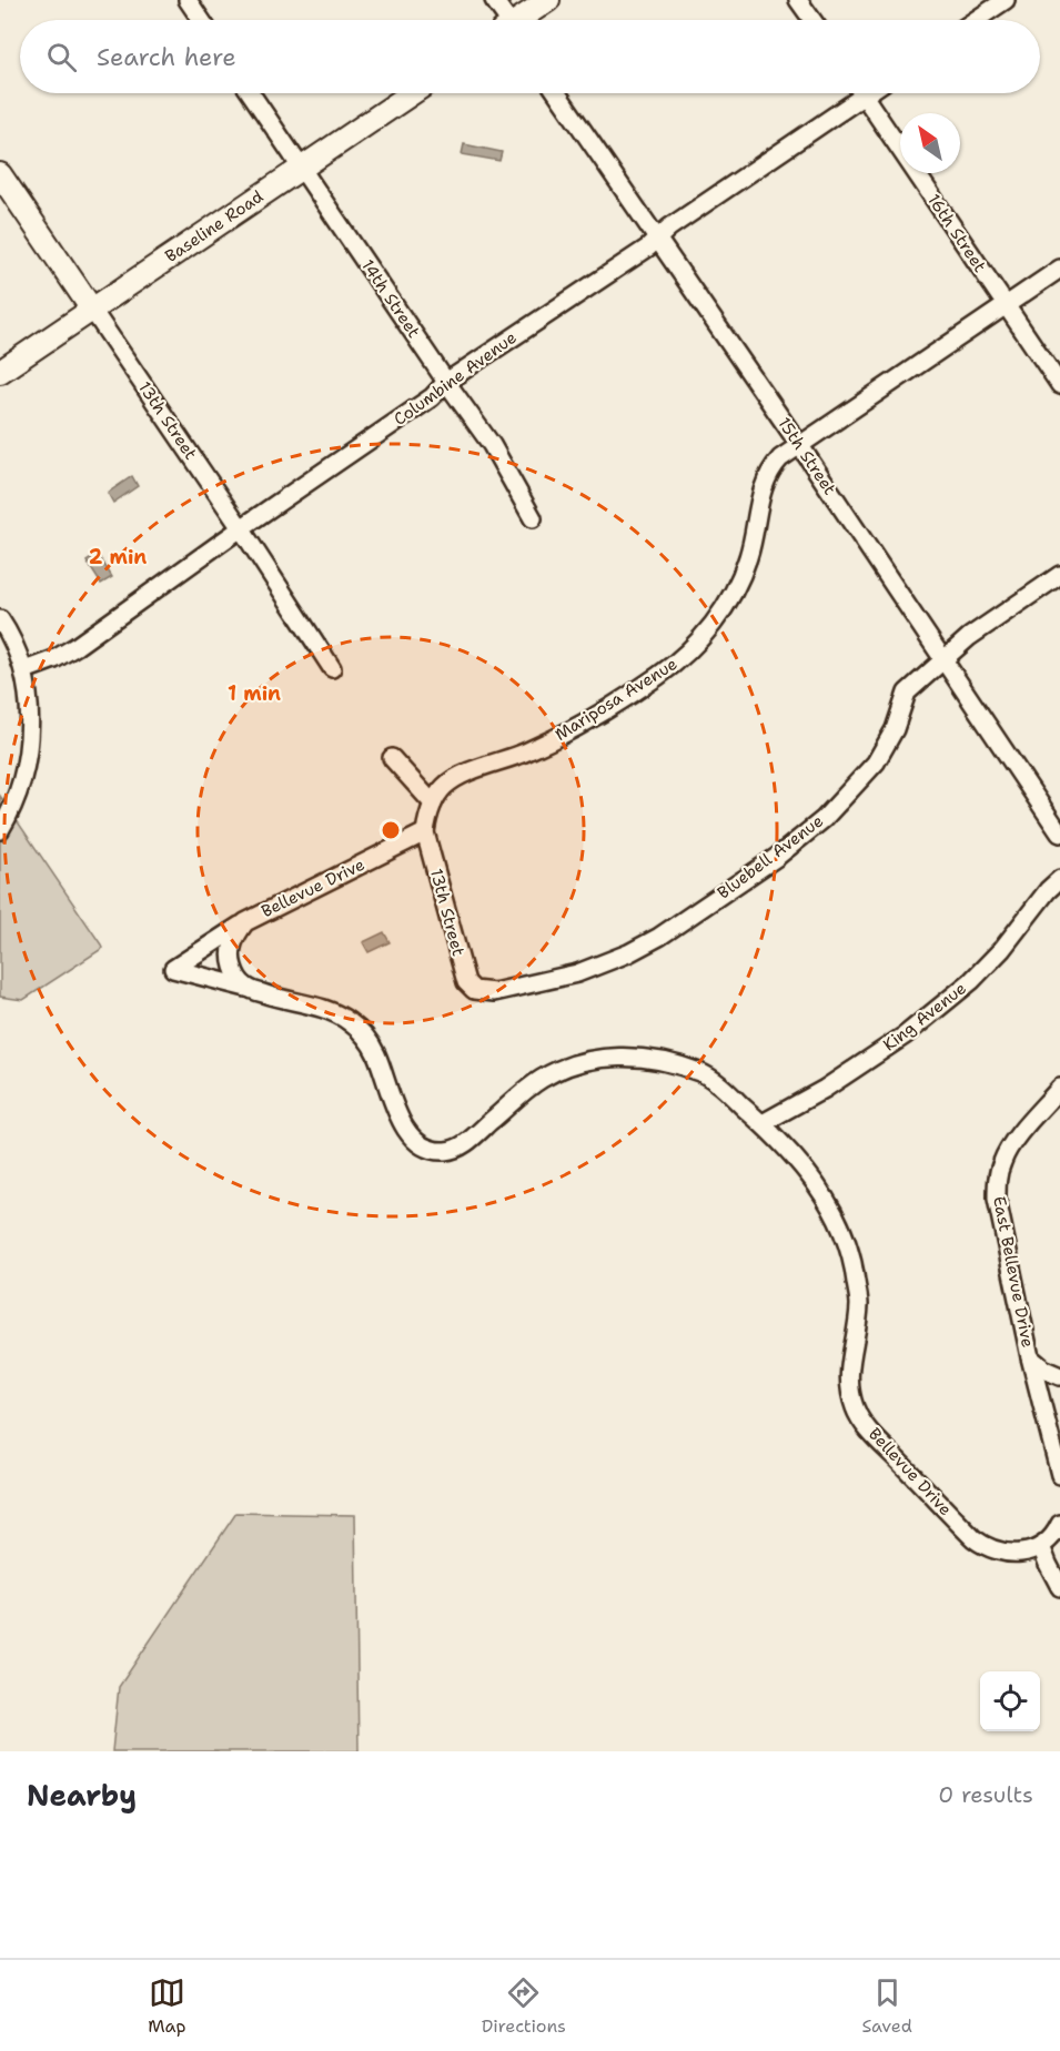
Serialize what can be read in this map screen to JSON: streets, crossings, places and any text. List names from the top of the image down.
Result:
{
  "streets": {
    "street": [
      "Baseline Road",
      "16th Street",
      "14th Street",
      "Columbine Avenue",
      "13th Street",
      "15th Street",
      "Mariposa Avenue",
      "Bluebell Avenue",
      "Bellevue Drive",
      "King Avenue",
      "East Bellevue Drive"
    ]
  },
  "crossings": [
    ["Baseline Road", "14th Street"],
    ["Baseline Road", "13th Street"],
    ["16th Street", "Mariposa Avenue"],
    ["14th Street", "Columbine Avenue"],
    ["Columbine Avenue", "13th Street"],
    ["Columbine Avenue", "15th Street"],
    ["13th Street", "Mariposa Avenue"],
    ["13th Street", "Bluebell Avenue"],
    ["13th Street", "Bellevue Drive"],
    ["15th Street", "Mariposa Avenue"],
    ["15th Street", "Bluebell Avenue"],
    ["Mariposa Avenue", "Bellevue Drive"],
    ["Bellevue Drive", "King Avenue"]
  ],
  "north": "top left",
  "page": {
    "search": "Search here",
    "heading": ["Nearby", "0 results"],
    "nav": ["Map", "Directions", "Saved"]
  },
  "rings": ["2 min", "1 min"]
}
